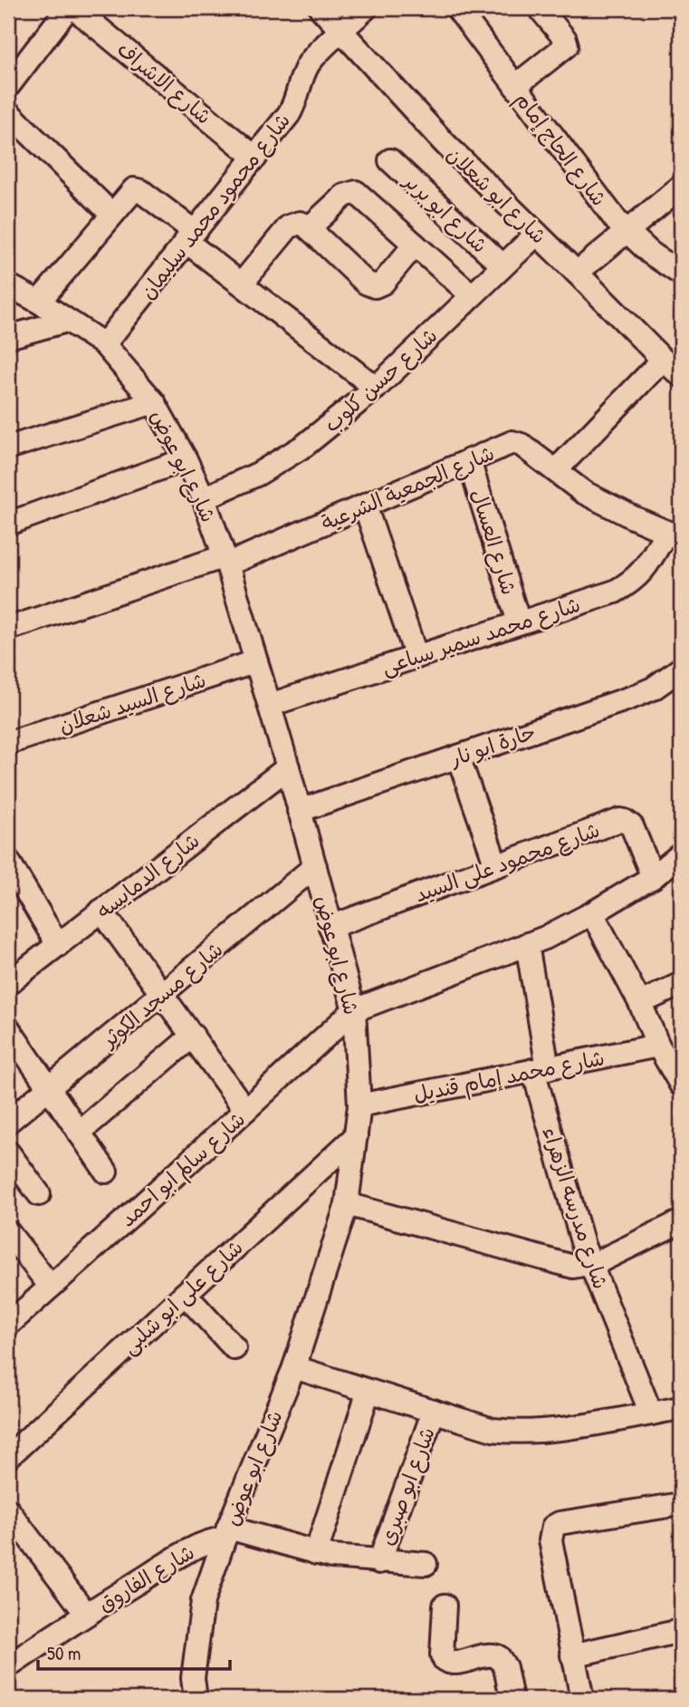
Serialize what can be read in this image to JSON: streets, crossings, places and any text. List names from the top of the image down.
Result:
{
  "streets": {
    "street": [
      "شارع الاشراف",
      "شارع الحاج إمام",
      "شارع ابو شعلان",
      "شارع محمود محمد سليمان",
      "شارع ابو بربر",
      "شارع حسن كلوب",
      "شارع ابو عوض",
      "شارع الجمعية الشرعية",
      "شارع العسال",
      "شارع محمد سمير سباعى",
      "شارع السيد شعلان",
      "حارة ابو نار",
      "شارع محمود على السيد",
      "شارع الدمايسه",
      "شارع مسجد الكوثر",
      "شارع محمد إمام قنديل",
      "شارع سالم ابو احمد",
      "شارع مدرسه الزهراء",
      "شارع على ابو شلبى",
      "شارع ابو صبرى",
      "شارع الفاروق"
    ]
  },
  "crossings": [
    ["شارع الاشراف", "شارع محمود محمد سليمان"],
    ["شارع ابو شعلان", "شارع محمود محمد سليمان"],
    ["شارع ابو شعلان", "شارع حسن كلوب"],
    ["شارع محمود محمد سليمان", "شارع ابو عوض"],
    ["شارع ابو بربر", "شارع حسن كلوب"],
    ["شارع حسن كلوب", "شارع ابو عوض"],
    ["شارع ابو عوض", "شارع الجمعية الشرعية"],
    ["شارع ابو عوض", "شارع محمد سمير سباعى"],
    ["شارع ابو عوض", "شارع السيد شعلان"],
    ["شارع ابو عوض", "حارة ابو نار"],
    ["شارع ابو عوض", "شارع محمود على السيد"],
    ["شارع ابو عوض", "شارع الدمايسه"],
    ["شارع ابو عوض", "شارع مسجد الكوثر"],
    ["شارع ابو عوض", "شارع محمد إمام قنديل"],
    ["شارع ابو عوض", "شارع سالم ابو احمد"],
    ["شارع ابو عوض", "شارع على ابو شلبى"],
    ["شارع ابو عوض", "شارع الفاروق"],
    ["شارع الجمعية الشرعية", "شارع العسال"],
    ["شارع الجمعية الشرعية", "شارع محمد سمير سباعى"],
    ["شارع العسال", "شارع محمد سمير سباعى"],
    ["شارع محمد إمام قنديل", "شارع مدرسه الزهراء"]
  ],
  "scale_bar": "50 m"
}
